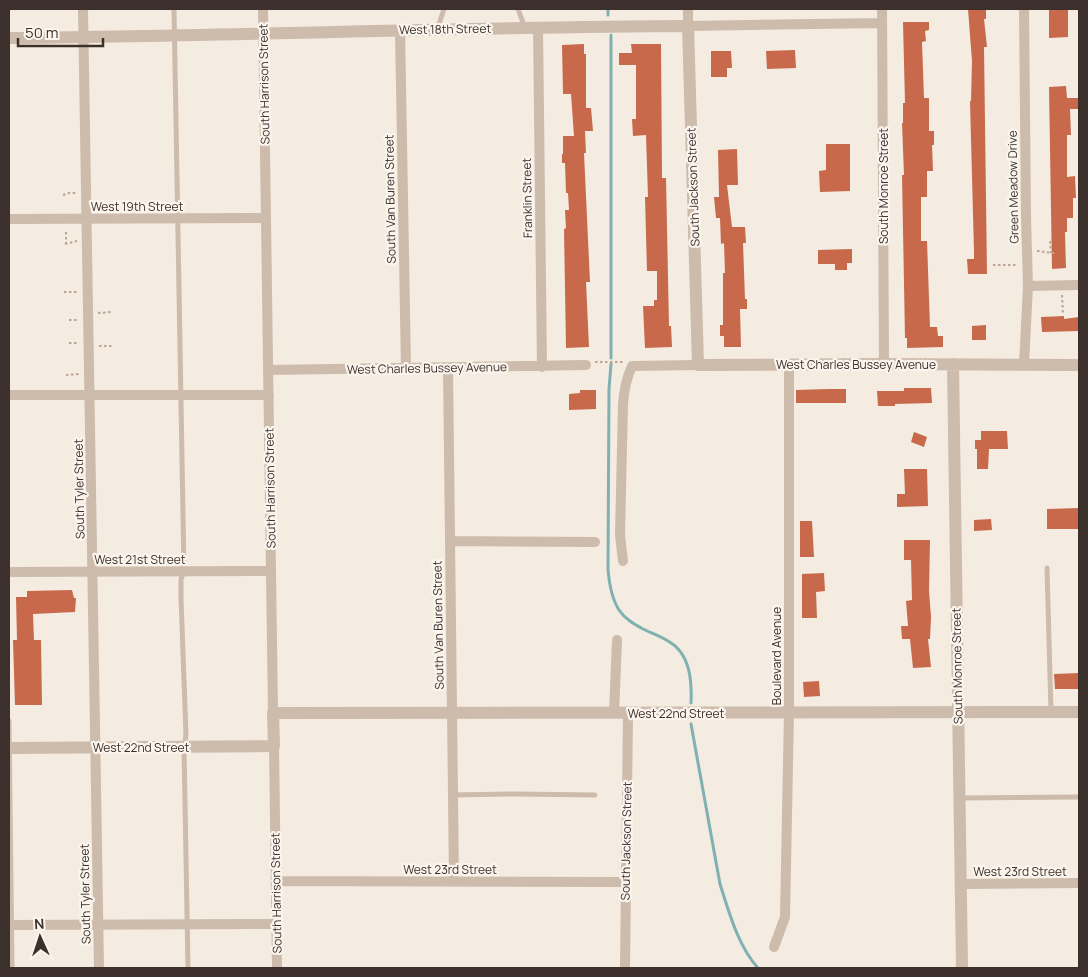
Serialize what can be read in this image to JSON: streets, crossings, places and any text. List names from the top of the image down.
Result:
{
  "streets": {
    "street": [
      "West 18th Street",
      "South Harrison Street",
      "South Monroe Street",
      "South Jackson Street",
      "Green Meadow Drive",
      "Franklin Street",
      "South Van Buren Street",
      "West 19th Street",
      "West Charles Bussey Avenue",
      "South Tyler Street",
      "West 21st Street",
      "Boulevard Avenue",
      "West 22nd Street",
      "West 23rd Street"
    ]
  },
  "crossings": [
    ["West 18th Street", "South Harrison Street"],
    ["West 18th Street", "South Monroe Street"],
    ["West 18th Street", "South Jackson Street"],
    ["West 18th Street", "Franklin Street"],
    ["West 18th Street", "South Van Buren Street"],
    ["West 18th Street", "South Tyler Street"],
    ["South Harrison Street", "West 19th Street"],
    ["South Harrison Street", "West Charles Bussey Avenue"],
    ["South Harrison Street", "West 21st Street"],
    ["South Harrison Street", "West 22nd Street"],
    ["South Harrison Street", "West 23rd Street"],
    ["South Monroe Street", "West Charles Bussey Avenue"],
    ["South Monroe Street", "West 22nd Street"],
    ["South Monroe Street", "West 23rd Street"],
    ["South Jackson Street", "West Charles Bussey Avenue"],
    ["South Jackson Street", "West 22nd Street"],
    ["South Jackson Street", "West 23rd Street"],
    ["Green Meadow Drive", "West Charles Bussey Avenue"],
    ["Franklin Street", "West Charles Bussey Avenue"],
    ["South Van Buren Street", "West Charles Bussey Avenue"],
    ["South Van Buren Street", "West 22nd Street"],
    ["South Van Buren Street", "West 23rd Street"],
    ["West 19th Street", "South Tyler Street"],
    ["West Charles Bussey Avenue", "Boulevard Avenue"],
    ["South Tyler Street", "West 21st Street"],
    ["South Tyler Street", "West 22nd Street"],
    ["Boulevard Avenue", "West 22nd Street"]
  ],
  "scale_bar": "50 m",
  "north": "top"
}
